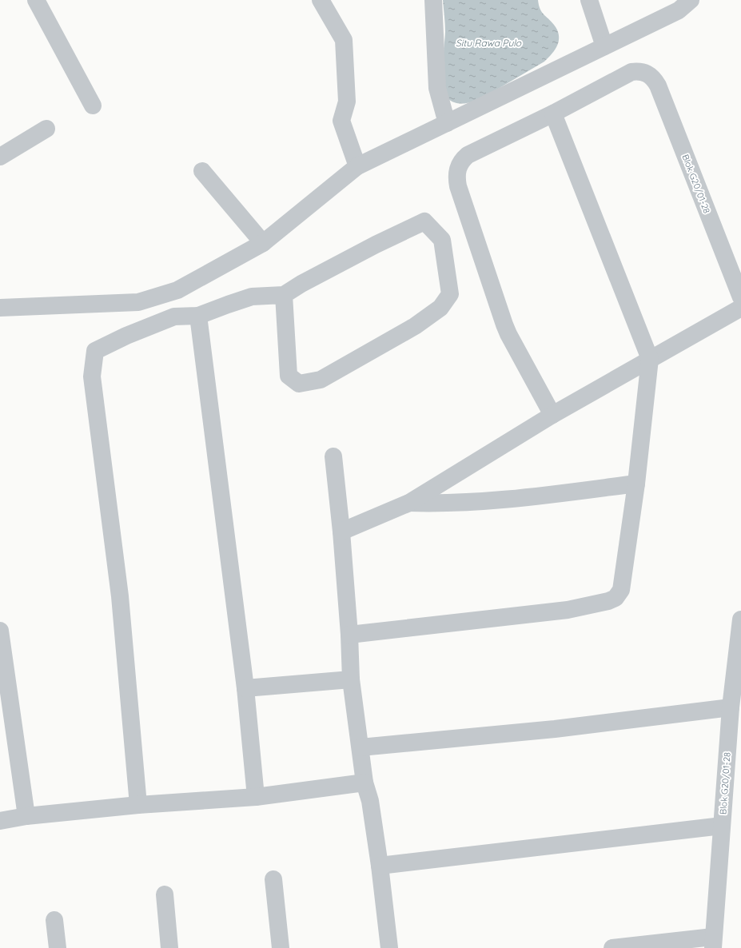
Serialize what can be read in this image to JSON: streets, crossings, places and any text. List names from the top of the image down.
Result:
{
  "streets": {
    "street": ["Blok G20/01-28"]
  },
  "water": ["Situ Rawa Pulo"]
}
